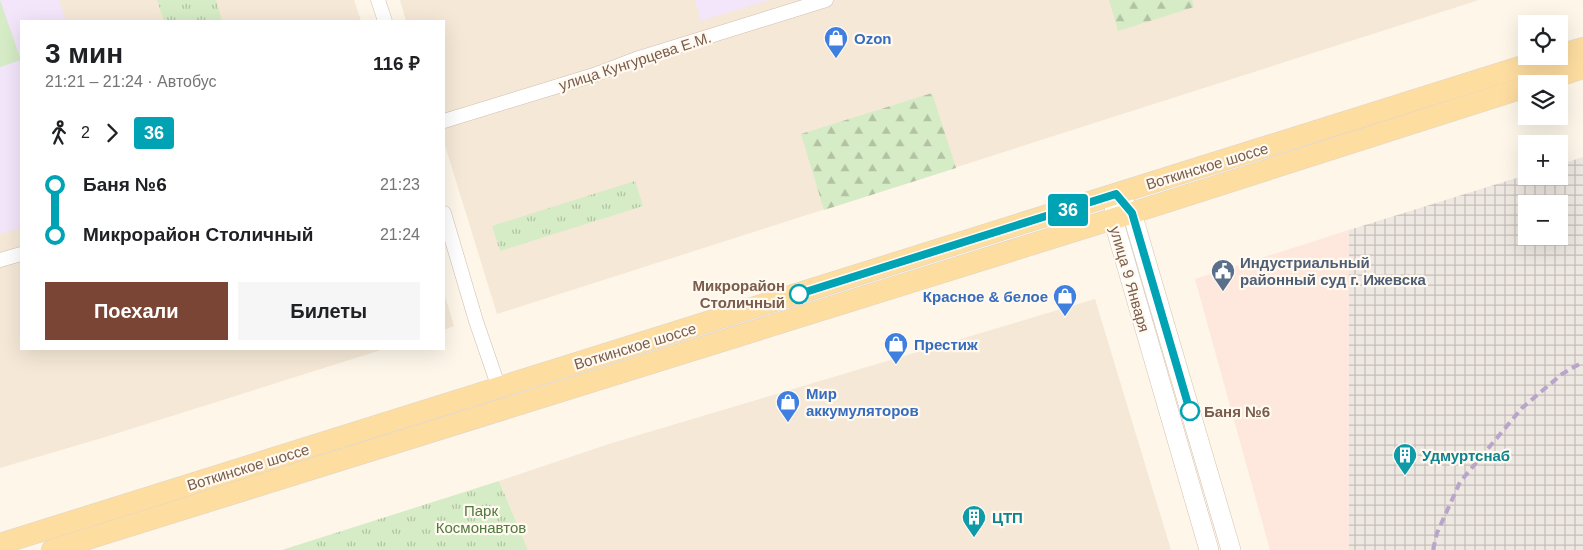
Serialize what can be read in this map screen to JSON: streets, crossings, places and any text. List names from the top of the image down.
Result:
{
  "streets": {
    "main road": ["Воткинское шоссе", "улица 9 Января"],
    "street": ["улица Кунгурцева Е.М."]
  },
  "crossings": [
    ["Воткинское шоссе", "улица 9 Января"]
  ],
  "parks": ["Парк Космонавтов"],
  "places": {
    "shop": [
      "Ozon",
      "Красное & белое",
      "Престиж",
      "Мир аккумуляторов"
    ],
    "public building": ["Индустриальный районный суд г. Ижевска"],
    "other": ["Микрорайон Столичный", "Баня №6"],
    "building": ["Удмуртснаб", "ЦТП"]
  },
  "lines": ["bus line 36"],
  "page": {
    "on_map": "36",
    "map_buttons": ["+", "−"],
    "heading": ["3 мин", "21:21 – 21:24 · Автобус", "116 ₽"],
    "legs": ["2", "36"],
    "list": [
      {
        "name": "Баня №6",
        "value": "21:23"
      },
      {
        "name": "Микрорайон Столичный",
        "value": "21:24"
      }
    ],
    "buttons": ["Поехали", "Билеты"]
  }
}
